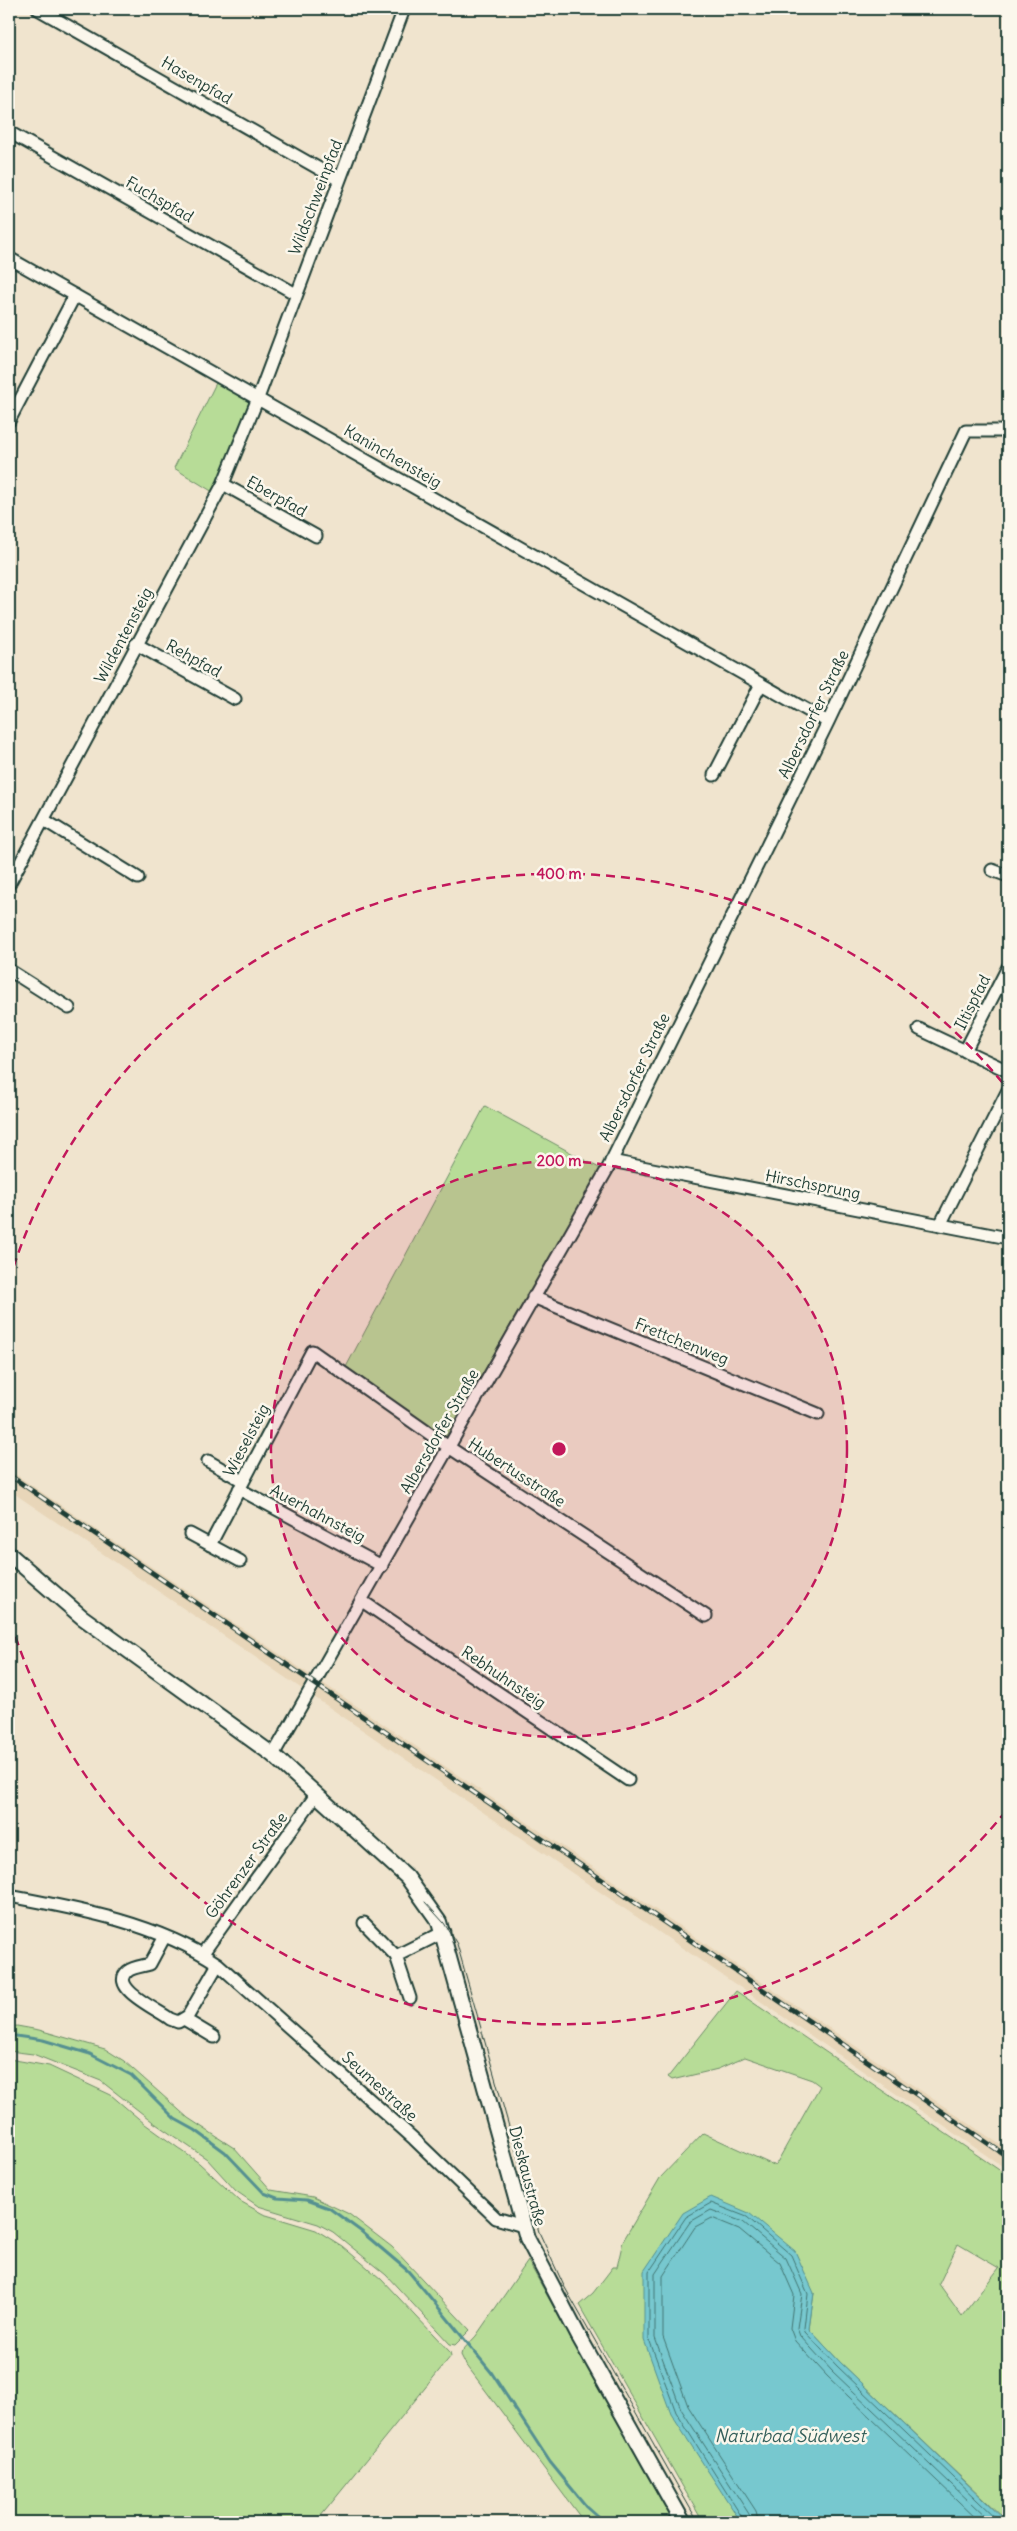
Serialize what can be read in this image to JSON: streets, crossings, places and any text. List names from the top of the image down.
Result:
{
  "streets": {
    "main road": ["Dieskaustraße"],
    "street": [
      "Hasenpfad",
      "Wildschweinpfad",
      "Fuchspfad",
      "Kaninchensteig",
      "Eberpfad",
      "Wildentensteig",
      "Rehpfad",
      "Albersdorfer Straße",
      "Iltispfad",
      "Hirschsprung",
      "Frettchenweg",
      "Wieselsteig",
      "Hubertusstraße",
      "Auerhahnsteig",
      "Rebhuhnsteig",
      "Göhrenzer Straße",
      "Seumestraße"
    ]
  },
  "crossings": [
    ["Hasenpfad", "Wildschweinpfad"],
    ["Wildschweinpfad", "Fuchspfad"],
    ["Wildschweinpfad", "Kaninchensteig"],
    ["Wildschweinpfad", "Wildentensteig"],
    ["Kaninchensteig", "Wildentensteig"],
    ["Kaninchensteig", "Albersdorfer Straße"],
    ["Eberpfad", "Wildentensteig"],
    ["Wildentensteig", "Rehpfad"],
    ["Albersdorfer Straße", "Hirschsprung"],
    ["Albersdorfer Straße", "Frettchenweg"],
    ["Albersdorfer Straße", "Hubertusstraße"],
    ["Albersdorfer Straße", "Auerhahnsteig"],
    ["Albersdorfer Straße", "Rebhuhnsteig"],
    ["Albersdorfer Straße", "Dieskaustraße"],
    ["Wieselsteig", "Hubertusstraße"],
    ["Wieselsteig", "Auerhahnsteig"],
    ["Göhrenzer Straße", "Seumestraße"],
    ["Göhrenzer Straße", "Dieskaustraße"],
    ["Seumestraße", "Dieskaustraße"]
  ],
  "water": ["Naturbad Südwest"],
  "rings": ["400 m", "200 m"]
}
